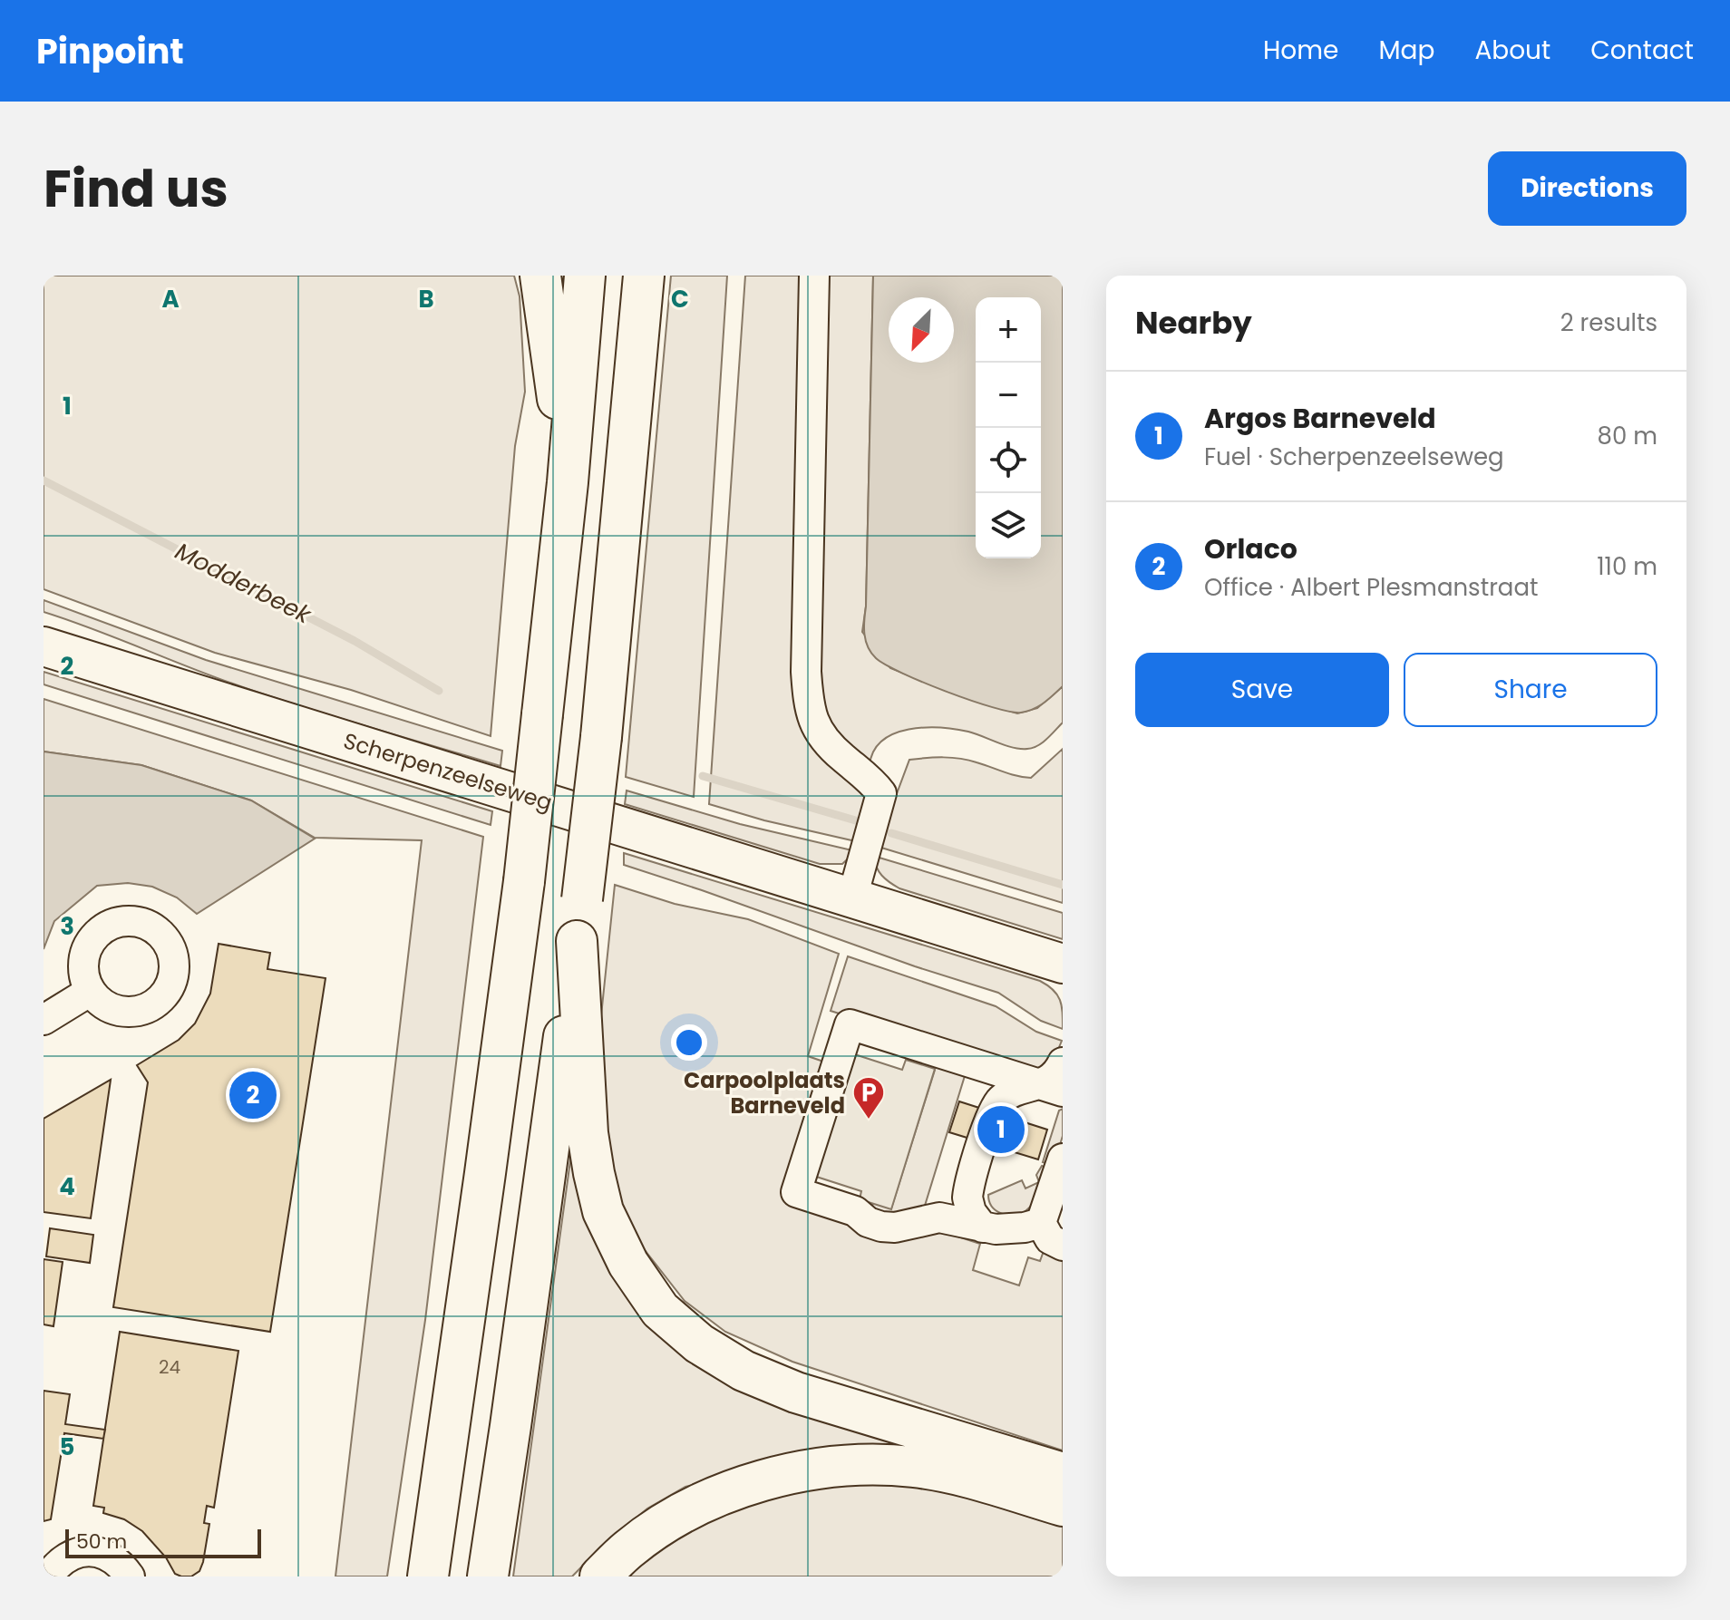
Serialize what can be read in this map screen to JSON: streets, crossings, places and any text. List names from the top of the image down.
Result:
{
  "streets": {
    "main road": ["Scherpenzeelseweg"]
  },
  "water": ["Modderbeek"],
  "places": {
    "parking": ["Carpoolplaats Barneveld"]
  },
  "house_numbers": ["24"],
  "scale_bar": "50 m",
  "north": "bottom left",
  "page": {
    "header": "Pinpoint",
    "nav": [
      "Home",
      "Map",
      "About",
      "Contact"
    ],
    "title": "Find us",
    "buttons": [
      "Directions",
      ["Save", "Share"]
    ],
    "heading": ["Nearby", "2 results"],
    "map_buttons": ["+", "−"],
    "list": [
      {
        "mark": "1",
        "name": "Argos Barneveld",
        "note": "Fuel · Scherpenzeelseweg",
        "value": "80 m"
      },
      {
        "mark": "2",
        "name": "Orlaco",
        "note": "Office · Albert Plesmanstraat",
        "value": "110 m"
      }
    ],
    "pins": ["2", "1"],
    "scale": "50 m"
  },
  "grid": {
    "columns": ["A", "B", "C"],
    "rows": [
      "1",
      "2",
      "3",
      "4",
      "5"
    ]
  }
}
